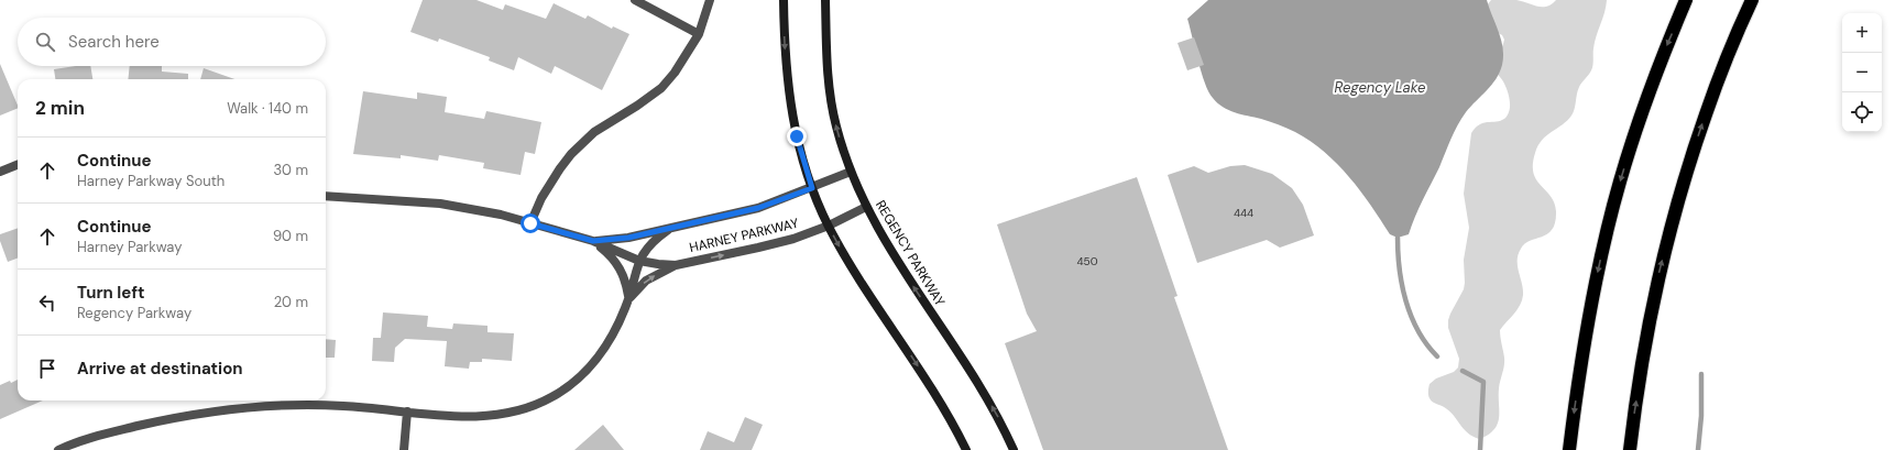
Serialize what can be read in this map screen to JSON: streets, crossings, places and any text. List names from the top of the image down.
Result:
{
  "streets": {
    "main road": ["REGENCY PARKWAY"],
    "street": ["HARNEY PARKWAY"]
  },
  "crossings": [
    ["HARNEY PARKWAY", "REGENCY PARKWAY"]
  ],
  "water": ["Regency Lake"],
  "house_numbers": ["444", "450"],
  "page": {
    "map_buttons": ["+", "−"],
    "search": "Search here",
    "heading": ["2 min", "Walk · 140 m"],
    "list": [
      ["Continue", "Harney Parkway South", "30 m"],
      ["Continue", "Harney Parkway", "90 m"],
      ["Turn left", "Regency Parkway", "20 m"],
      "Arrive at destination"
    ]
  }
}
